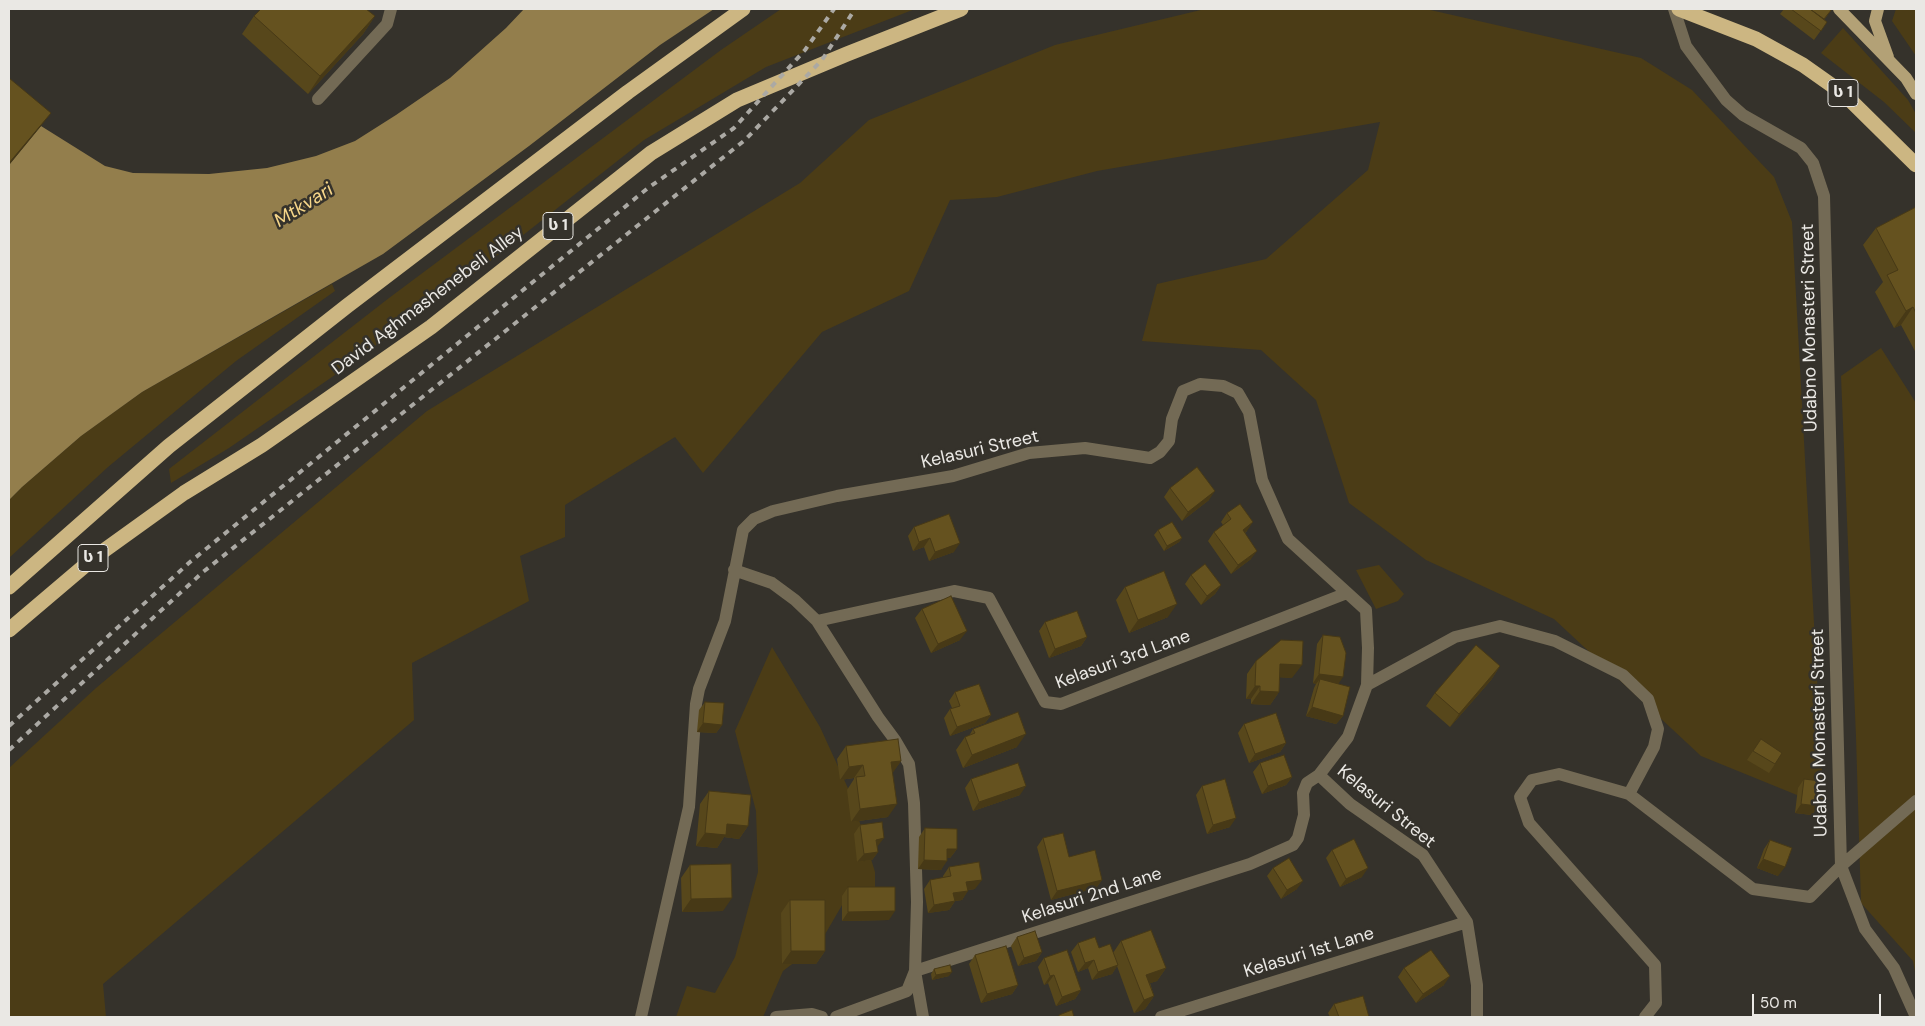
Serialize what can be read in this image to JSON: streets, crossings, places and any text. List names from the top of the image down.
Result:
{
  "streets": {
    "highway": ["ს 1", "David Aghmashenebeli Alley"],
    "street": [
      "Udabno Monasteri Street",
      "Kelasuri Street",
      "Kelasuri 3rd Lane",
      "Kelasuri 2nd Lane",
      "Kelasuri 1st Lane"
    ]
  },
  "crossings": [
    ["Kelasuri Street", "Kelasuri 3rd Lane"],
    ["Kelasuri Street", "Kelasuri 2nd Lane"],
    ["Kelasuri Street", "Kelasuri 1st Lane"]
  ],
  "water": ["Mtkvari"],
  "scale_bar": "50 m"
}
